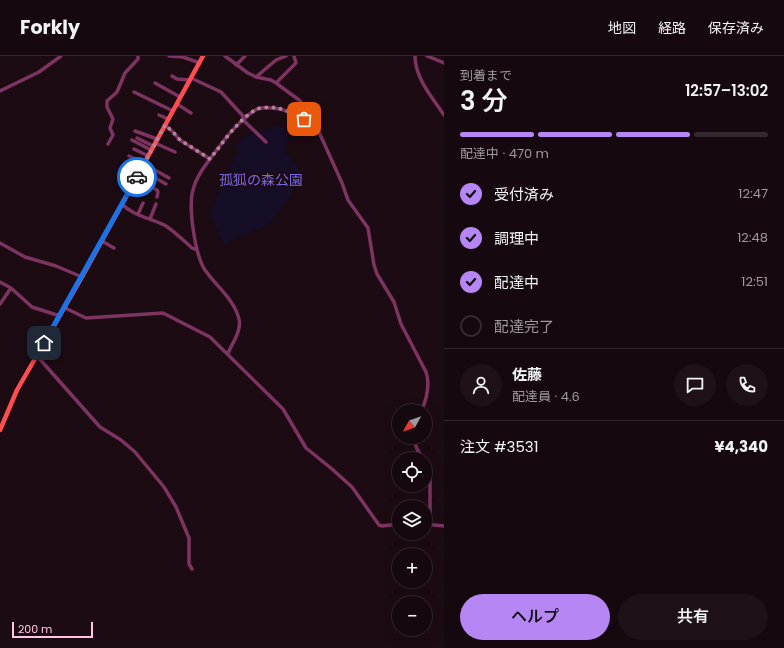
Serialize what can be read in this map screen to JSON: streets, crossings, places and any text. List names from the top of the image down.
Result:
{
  "parks": ["孤狐の森公園"],
  "scale_bar": "200 m",
  "north": "bottom left",
  "page": {
    "header": "Forkly",
    "nav": ["地図", "経路", "保存済み"],
    "heading": ["3 分", "到着まで", "12:57–13:02"],
    "panel": [
      "佐藤",
      "配達員 · 4.6",
      "注文 #3531",
      "¥4,340"
    ],
    "bar": "配達中 · 470 m",
    "list": [
      ["受付済み", "12:47"],
      ["調理中", "12:48"],
      ["配達中", "12:51"],
      "配達完了"
    ],
    "map_buttons": ["+", "−"],
    "buttons": ["ヘルプ", "共有"],
    "scale": "200 m"
  }
}
